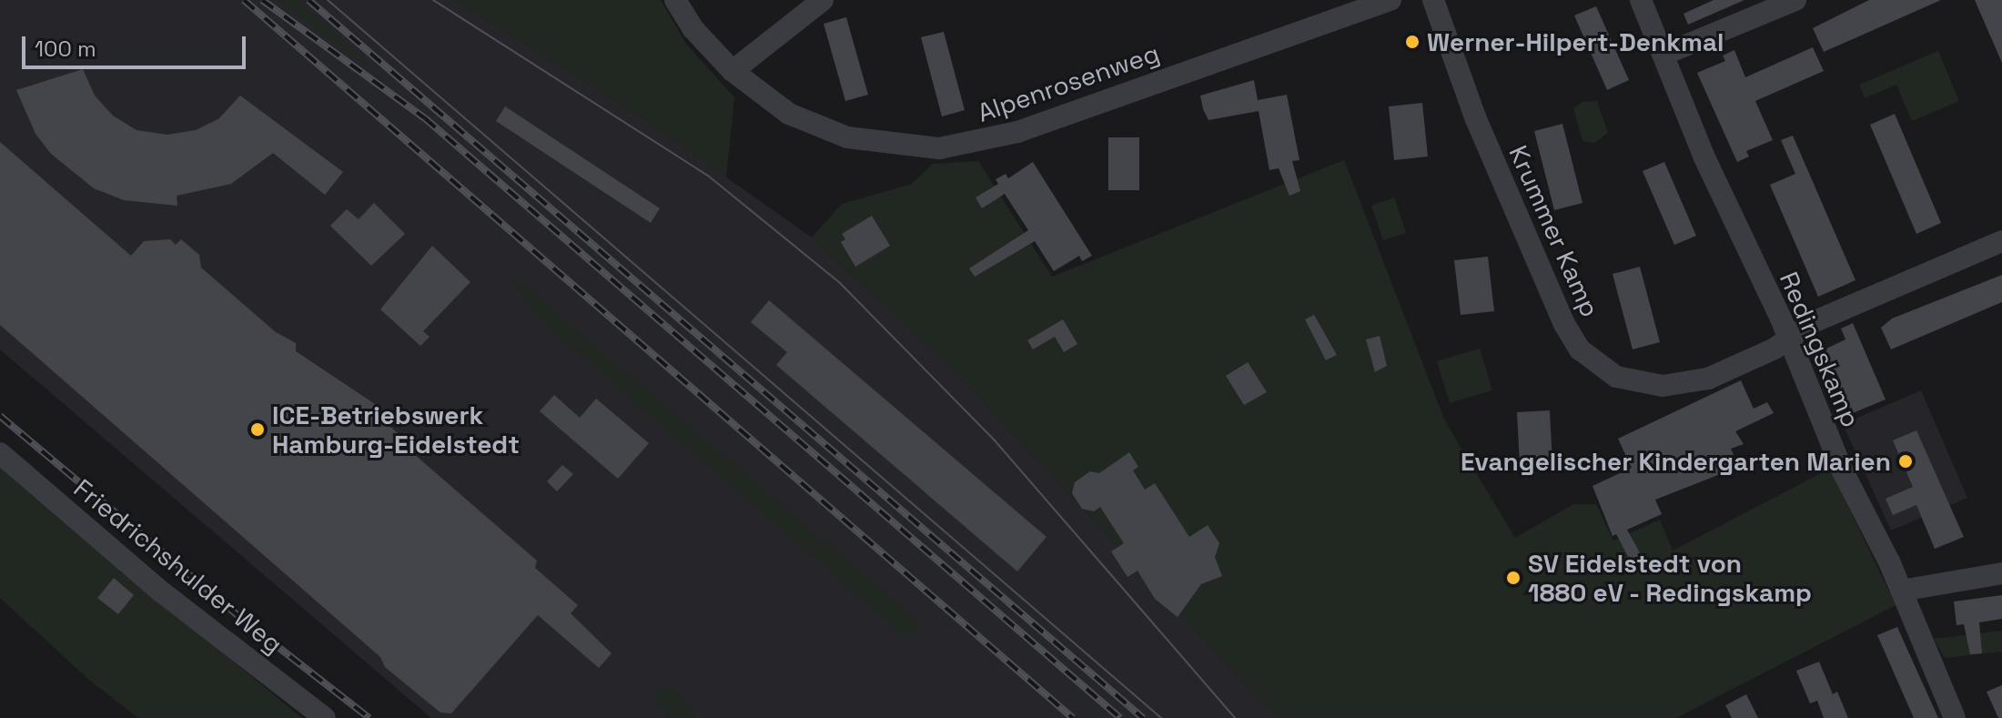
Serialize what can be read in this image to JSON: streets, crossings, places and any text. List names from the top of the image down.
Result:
{
  "streets": {
    "street": [
      "Alpenrosenweg",
      "Krummer Kamp",
      "Redingskamp",
      "Friedrichshulder Weg"
    ]
  },
  "crossings": [
    ["Krummer Kamp", "Redingskamp"]
  ],
  "places": [
    "Werner-Hilpert-Denkmal",
    "ICE-Betriebswerk Hamburg-Eidelstedt",
    "Evangelischer Kindergarten Marien",
    "SV Eidelstedt von 1880 eV - Redingskamp"
  ],
  "scale_bar": "100 m"
}
